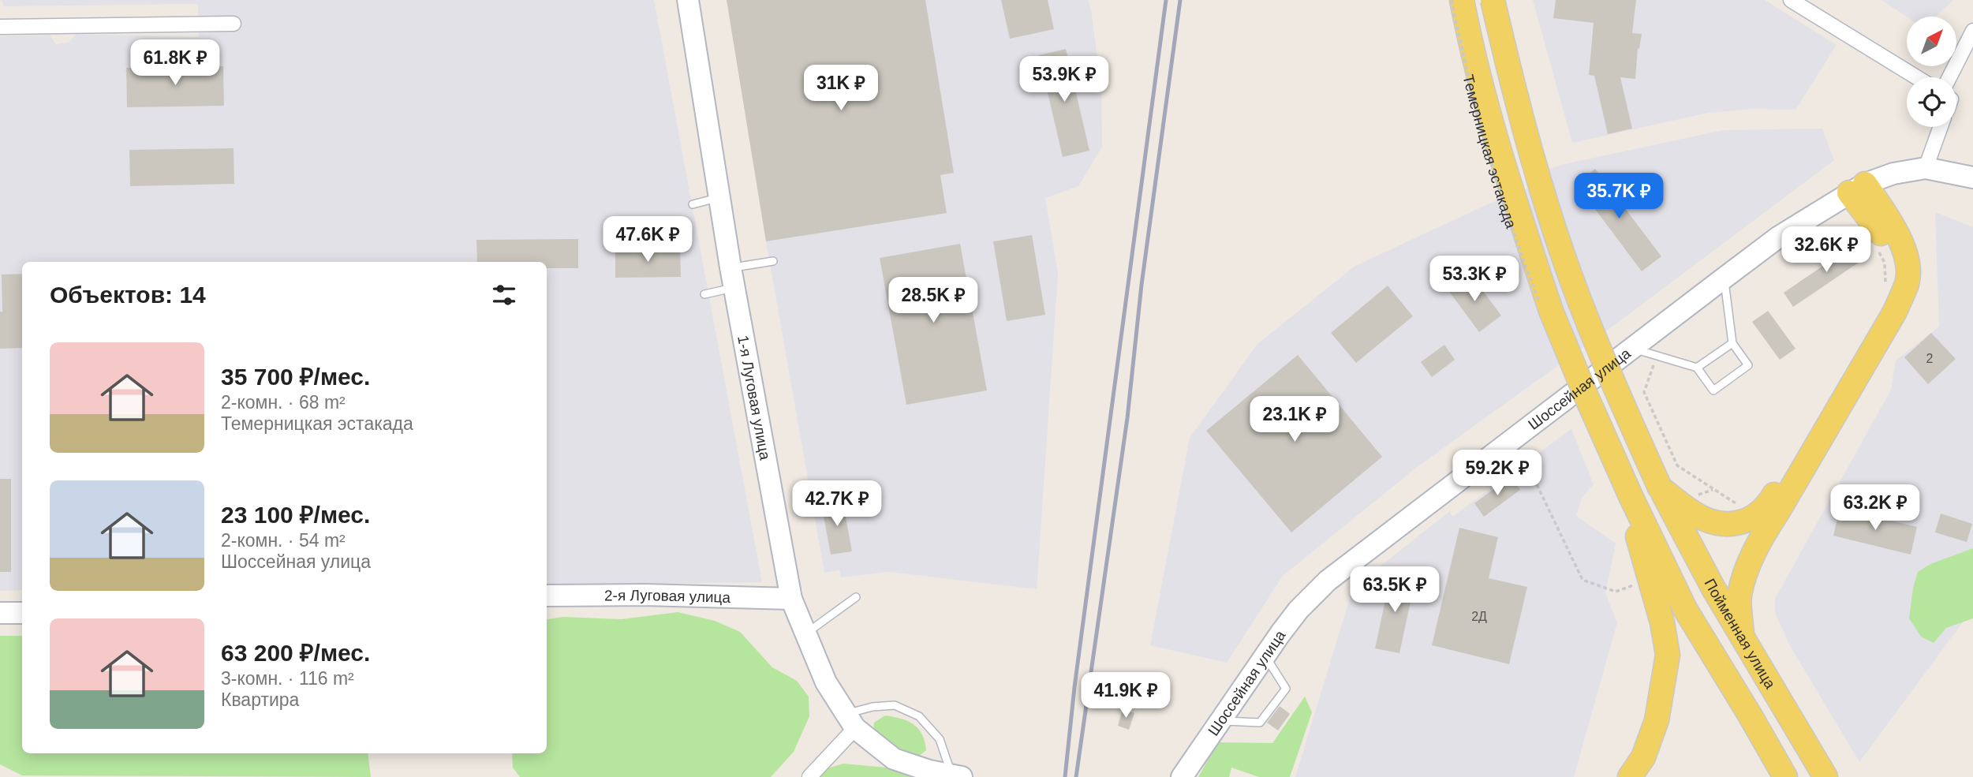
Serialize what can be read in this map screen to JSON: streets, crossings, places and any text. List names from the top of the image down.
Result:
{
  "streets": {
    "main road": [
      "Темерницкая эстакада",
      "Шоссейная улица",
      "1-я Луговая улица",
      "2-я Луговая улица",
      "Пойменная улица"
    ]
  },
  "crossings": [
    ["1-я Луговая улица", "2-я Луговая улица"]
  ],
  "house_numbers": ["2", "2Д"],
  "north": "top right",
  "page": {
    "price": [
      "61.8K ₽",
      "53.9K ₽",
      "31K ₽",
      "35.7K ₽",
      "47.6K ₽",
      "32.6K ₽",
      "53.3K ₽",
      "28.5K ₽",
      "23.1K ₽",
      "59.2K ₽",
      "42.7K ₽",
      "63.2K ₽",
      "63.5K ₽",
      "41.9K ₽"
    ],
    "heading": "Объектов: 14",
    "list": [
      {
        "name": "35 700 ₽/мес.",
        "note": "2-комн. · 68 m² · Темерницкая эстакада"
      },
      {
        "name": "23 100 ₽/мес.",
        "note": "2-комн. · 54 m² · Шоссейная улица"
      },
      {
        "name": "63 200 ₽/мес.",
        "note": "3-комн. · 116 m² · Квартира"
      }
    ]
  }
}
